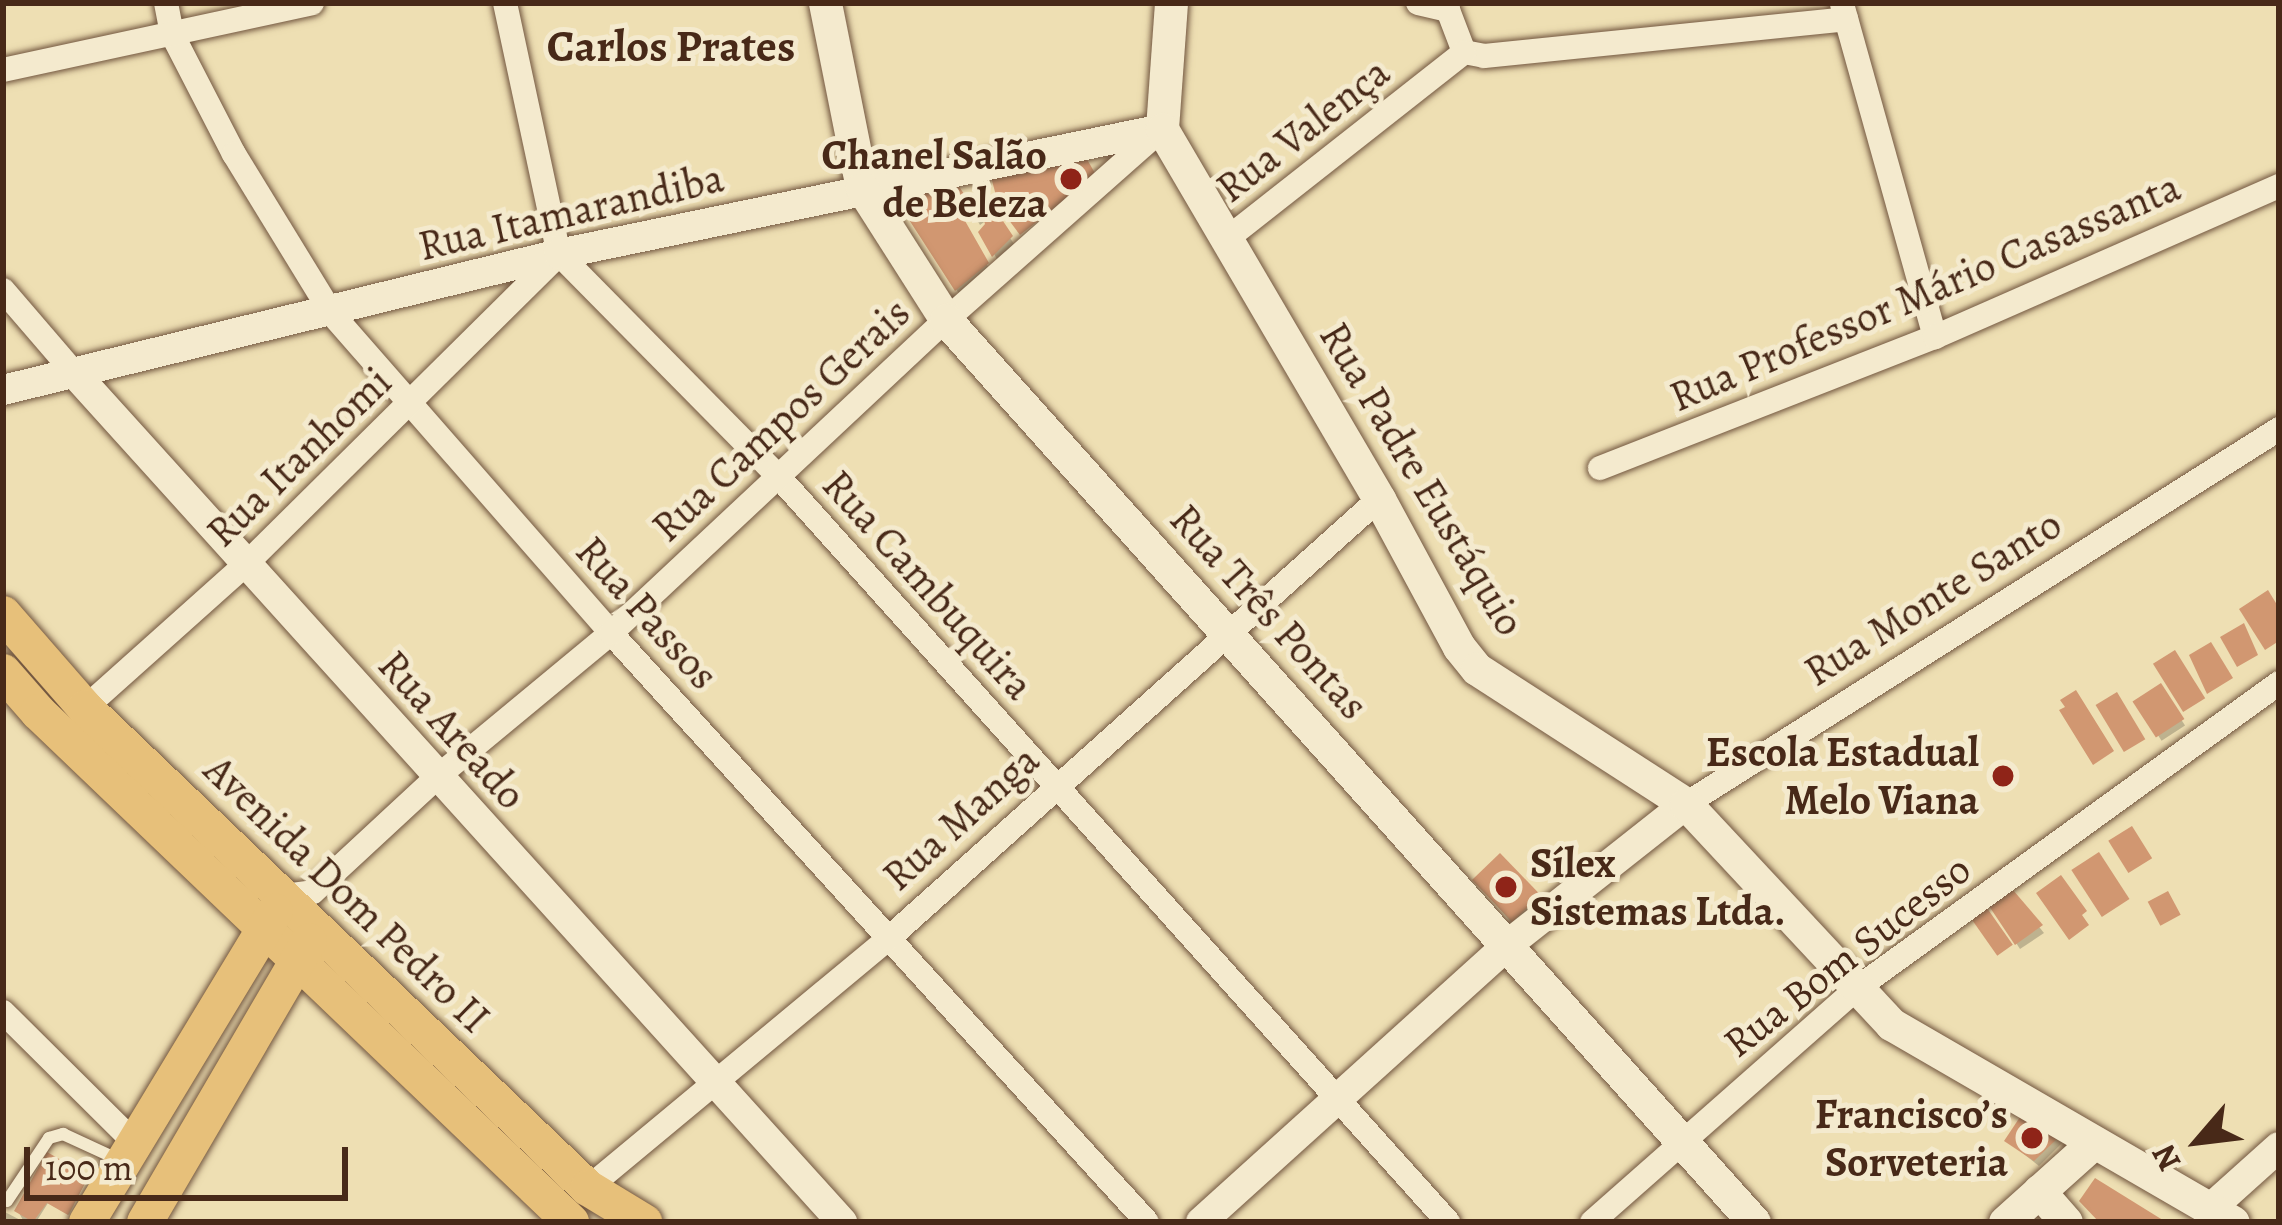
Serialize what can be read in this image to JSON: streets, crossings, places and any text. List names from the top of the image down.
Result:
{
  "streets": {
    "main road": ["Rua Padre Eustáquio", "Rua Três Pontas", "Avenida Dom Pedro II"],
    "street": [
      "Rua Valença",
      "Rua Itamarandiba",
      "Rua Professor Mário Casassanta",
      "Rua Campos Gerais",
      "Rua Itanhomi",
      "Rua Cambuquira",
      "Rua Monte Santo",
      "Rua Passos",
      "Rua Areado",
      "Rua Manga",
      "Rua Bom Sucesso"
    ]
  },
  "crossings": [
    ["Rua Valença", "Rua Padre Eustáquio"],
    ["Rua Itamarandiba", "Rua Campos Gerais"],
    ["Rua Itamarandiba", "Rua Itanhomi"],
    ["Rua Itamarandiba", "Rua Padre Eustáquio"],
    ["Rua Itamarandiba", "Rua Cambuquira"],
    ["Rua Itamarandiba", "Rua Três Pontas"],
    ["Rua Itamarandiba", "Rua Passos"],
    ["Rua Itamarandiba", "Rua Areado"],
    ["Rua Campos Gerais", "Rua Padre Eustáquio"],
    ["Rua Campos Gerais", "Rua Cambuquira"],
    ["Rua Campos Gerais", "Rua Três Pontas"],
    ["Rua Campos Gerais", "Rua Passos"],
    ["Rua Campos Gerais", "Rua Areado"],
    ["Rua Campos Gerais", "Avenida Dom Pedro II"],
    ["Rua Itanhomi", "Rua Cambuquira"],
    ["Rua Itanhomi", "Rua Passos"],
    ["Rua Itanhomi", "Rua Areado"],
    ["Rua Itanhomi", "Avenida Dom Pedro II"],
    ["Rua Padre Eustáquio", "Rua Monte Santo"],
    ["Rua Padre Eustáquio", "Rua Manga"],
    ["Rua Padre Eustáquio", "Rua Bom Sucesso"],
    ["Rua Cambuquira", "Rua Monte Santo"],
    ["Rua Cambuquira", "Rua Manga"],
    ["Rua Monte Santo", "Rua Três Pontas"],
    ["Rua Três Pontas", "Rua Manga"],
    ["Rua Três Pontas", "Rua Bom Sucesso"],
    ["Rua Passos", "Rua Manga"],
    ["Rua Areado", "Rua Manga"],
    ["Rua Manga", "Avenida Dom Pedro II"]
  ],
  "districts": ["Carlos Prates"],
  "places": [
    "Chanel Salão de Beleza",
    "Escola Estadual Melo Viana",
    "Sílex Sistemas Ltda.",
    "Francisco’s Sorveteria"
  ],
  "scale_bar": "100 m",
  "north": "bottom left"
}
